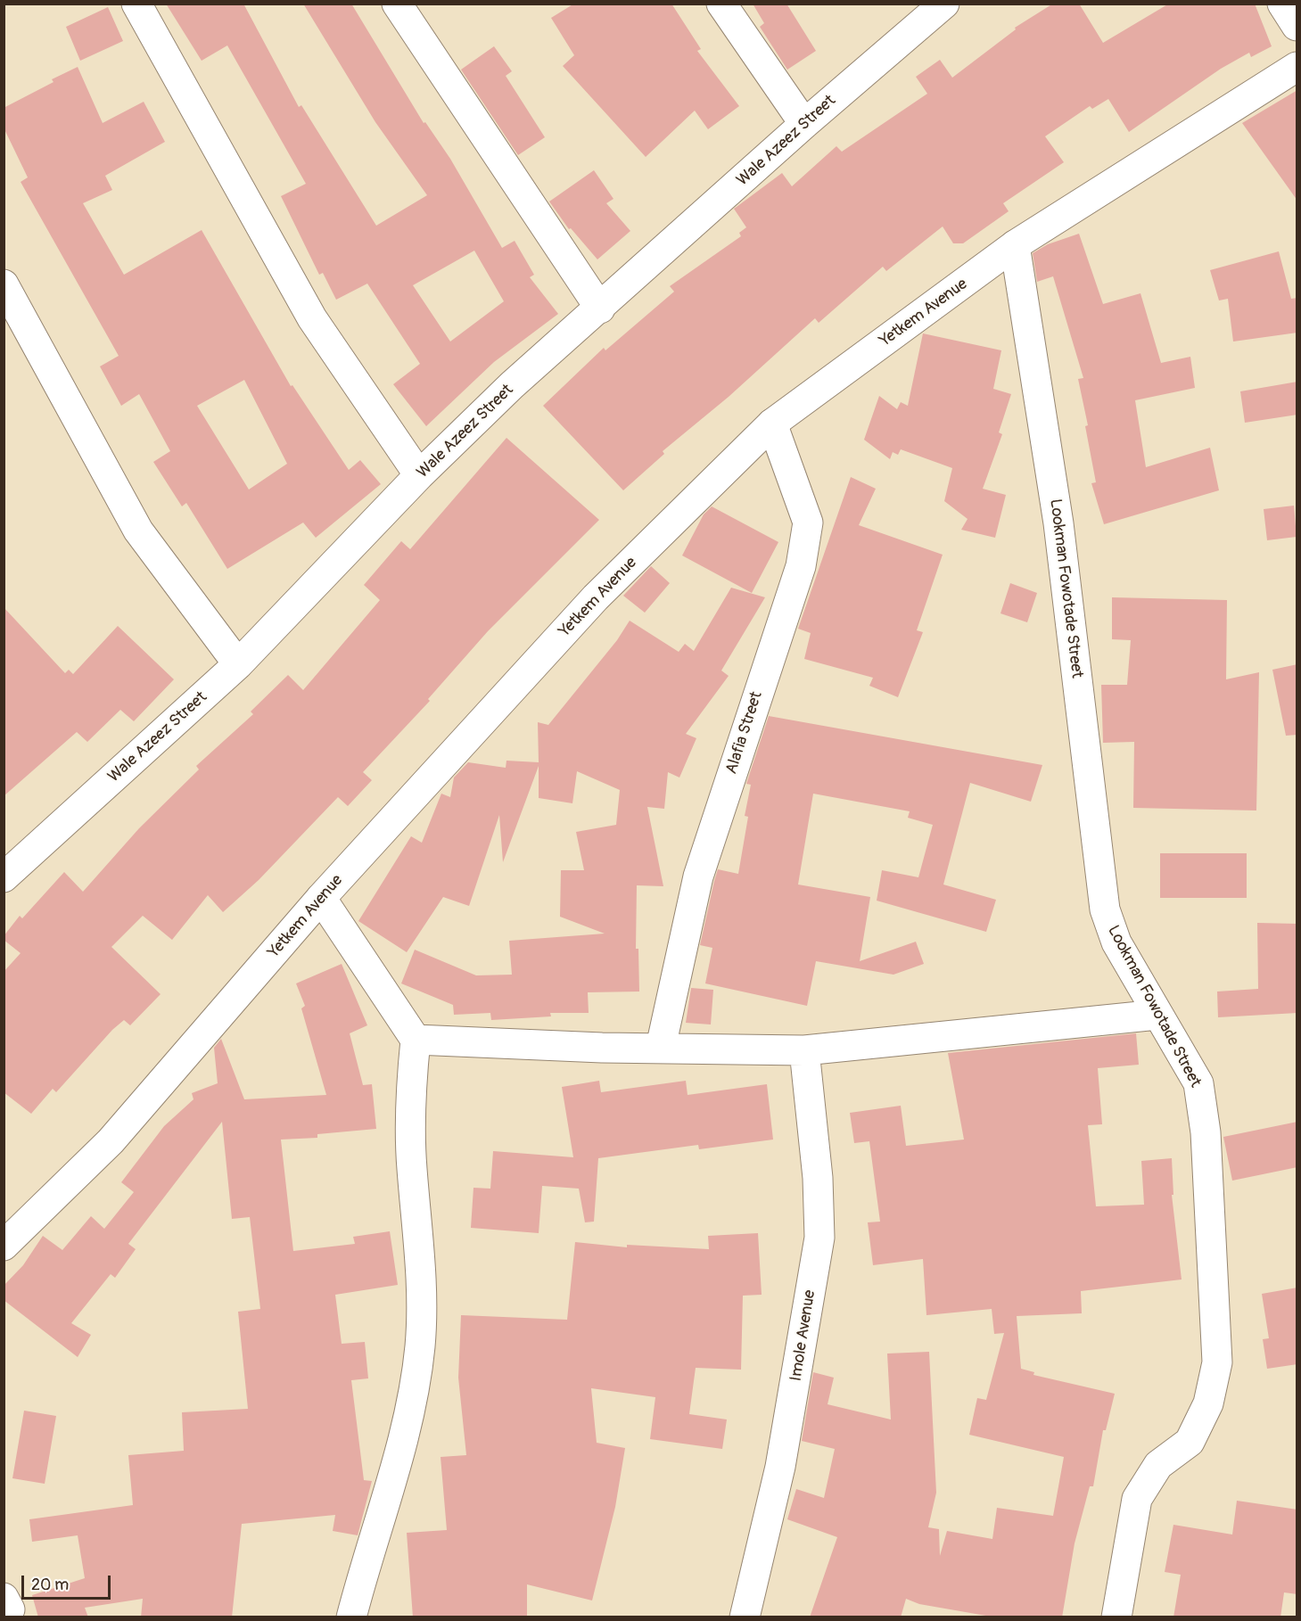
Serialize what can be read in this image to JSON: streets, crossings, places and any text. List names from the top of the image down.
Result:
{
  "streets": {
    "street": [
      "Wale Azeez Street",
      "Yetkem Avenue",
      "Lookman Fowotade Street",
      "Alafia Street",
      "Imole Avenue"
    ]
  },
  "crossings": [
    ["Yetkem Avenue", "Lookman Fowotade Street"],
    ["Yetkem Avenue", "Alafia Street"]
  ],
  "scale_bar": "20 m"
}
